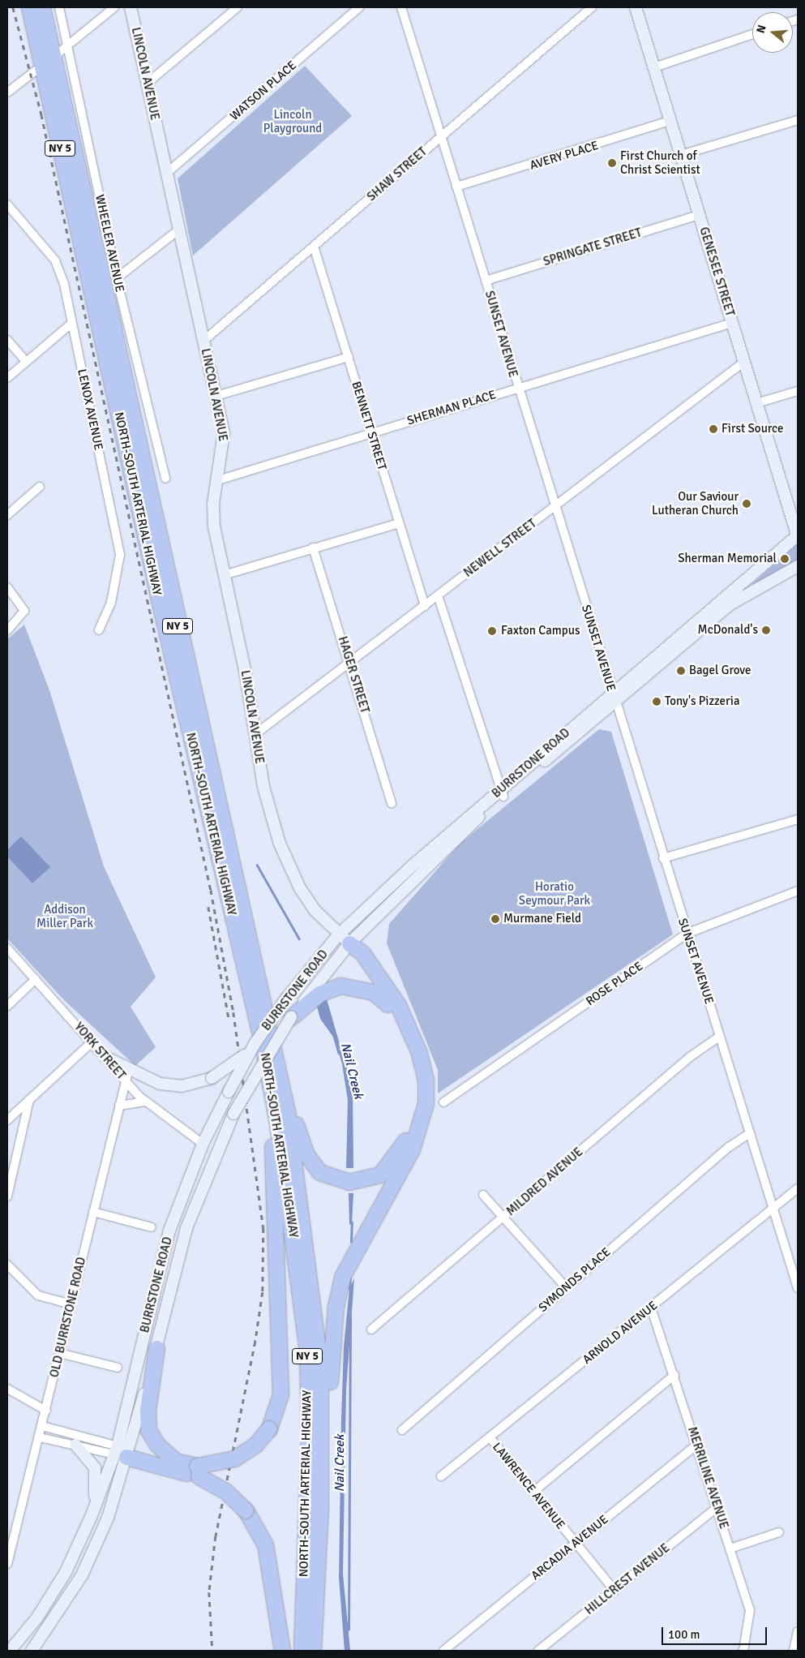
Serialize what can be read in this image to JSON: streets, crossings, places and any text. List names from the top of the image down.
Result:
{
  "streets": {
    "highway": ["NY 5", "NORTH-SOUTH ARTERIAL HIGHWAY"],
    "street": [
      "LINCOLN AVENUE",
      "WATSON PLACE",
      "AVERY PLACE",
      "SHAW STREET",
      "WHEELER AVENUE",
      "SPRINGATE STREET",
      "GENESEE STREET",
      "SUNSET AVENUE",
      "SHERMAN PLACE",
      "LENOX AVENUE",
      "BENNETT STREET",
      "NEWELL STREET",
      "HAGER STREET",
      "BURRSTONE ROAD",
      "ROSE PLACE",
      "YORK STREET",
      "MILDRED AVENUE",
      "SYMONDS PLACE",
      "OLD BURRSTONE ROAD",
      "ARNOLD AVENUE",
      "MERRILINE AVENUE",
      "LAWRENCE AVENUE",
      "ARCADIA AVENUE",
      "HILLCREST AVENUE"
    ]
  },
  "crossings": [
    ["LINCOLN AVENUE", "WATSON PLACE"],
    ["LINCOLN AVENUE", "SHAW STREET"],
    ["LINCOLN AVENUE", "SHERMAN PLACE"],
    ["LINCOLN AVENUE", "NEWELL STREET"],
    ["LINCOLN AVENUE", "BURRSTONE ROAD"],
    ["AVERY PLACE", "GENESEE STREET"],
    ["AVERY PLACE", "SUNSET AVENUE"],
    ["SHAW STREET", "SUNSET AVENUE"],
    ["SHAW STREET", "BENNETT STREET"],
    ["SPRINGATE STREET", "GENESEE STREET"],
    ["SPRINGATE STREET", "SUNSET AVENUE"],
    ["GENESEE STREET", "SHERMAN PLACE"],
    ["GENESEE STREET", "NEWELL STREET"],
    ["GENESEE STREET", "BURRSTONE ROAD"],
    ["SUNSET AVENUE", "SHERMAN PLACE"],
    ["SUNSET AVENUE", "NEWELL STREET"],
    ["SUNSET AVENUE", "BURRSTONE ROAD"],
    ["SUNSET AVENUE", "ROSE PLACE"],
    ["SUNSET AVENUE", "MILDRED AVENUE"],
    ["SUNSET AVENUE", "SYMONDS PLACE"],
    ["SUNSET AVENUE", "ARNOLD AVENUE"],
    ["SHERMAN PLACE", "BENNETT STREET"],
    ["BENNETT STREET", "NEWELL STREET"],
    ["NEWELL STREET", "HAGER STREET"],
    ["BURRSTONE ROAD", "YORK STREET"],
    ["YORK STREET", "OLD BURRSTONE ROAD"],
    ["ARNOLD AVENUE", "MERRILINE AVENUE"],
    ["ARNOLD AVENUE", "LAWRENCE AVENUE"],
    ["MERRILINE AVENUE", "ARCADIA AVENUE"],
    ["MERRILINE AVENUE", "HILLCREST AVENUE"],
    ["LAWRENCE AVENUE", "ARCADIA AVENUE"],
    ["LAWRENCE AVENUE", "HILLCREST AVENUE"]
  ],
  "water": ["Nail Creek"],
  "parks": ["Lincoln Playground", "Horatio Seymour Park", "Addison Miller Park"],
  "places": [
    "First Church of Christ Scientist",
    "First Source",
    "Our Saviour Lutheran Church",
    "Sherman Memorial",
    "McDonald's",
    "Faxton Campus",
    "Bagel Grove",
    "Tony's Pizzeria",
    "Murmane Field"
  ],
  "scale_bar": "100 m",
  "north": "left"
}
